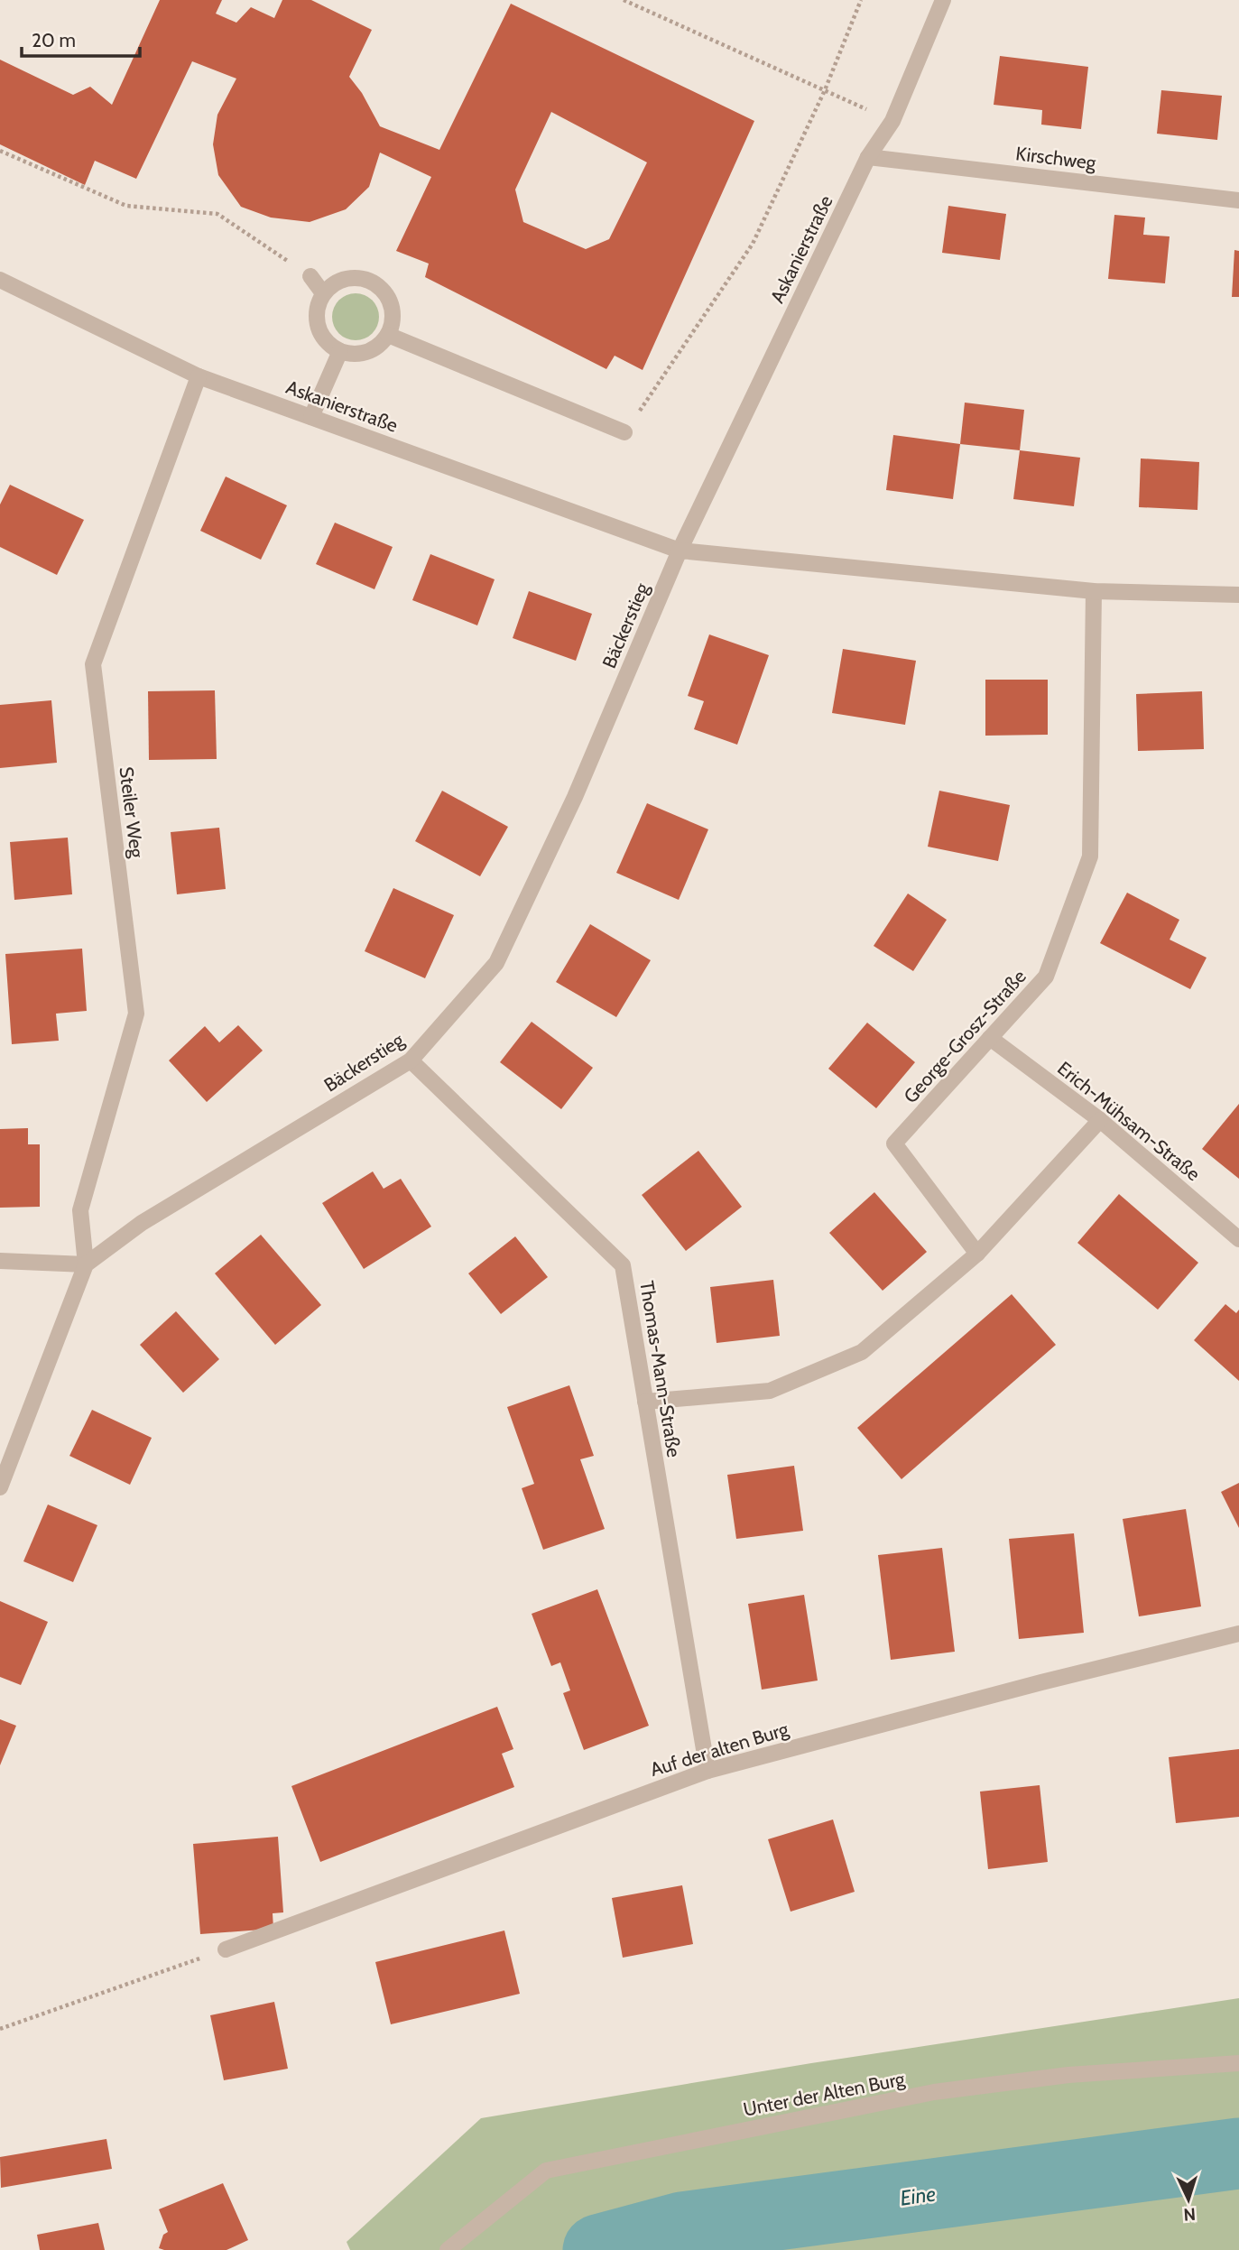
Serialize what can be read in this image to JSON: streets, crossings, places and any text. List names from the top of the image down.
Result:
{
  "streets": {
    "street": [
      "Kirschweg",
      "Askanierstraße",
      "Bäckerstieg",
      "Steiler Weg",
      "George-Grosz-Straße",
      "Erich-Mühsam-Straße",
      "Thomas-Mann-Straße",
      "Auf der alten Burg",
      "Unter der Alten Burg"
    ]
  },
  "crossings": [
    ["Kirschweg", "Askanierstraße"],
    ["Askanierstraße", "Bäckerstieg"],
    ["Askanierstraße", "Steiler Weg"],
    ["Askanierstraße", "George-Grosz-Straße"],
    ["Bäckerstieg", "Steiler Weg"],
    ["Bäckerstieg", "Thomas-Mann-Straße"],
    ["George-Grosz-Straße", "Erich-Mühsam-Straße"],
    ["Thomas-Mann-Straße", "Auf der alten Burg"]
  ],
  "water": ["Eine"],
  "scale_bar": "20 m",
  "north": "bottom"
}
